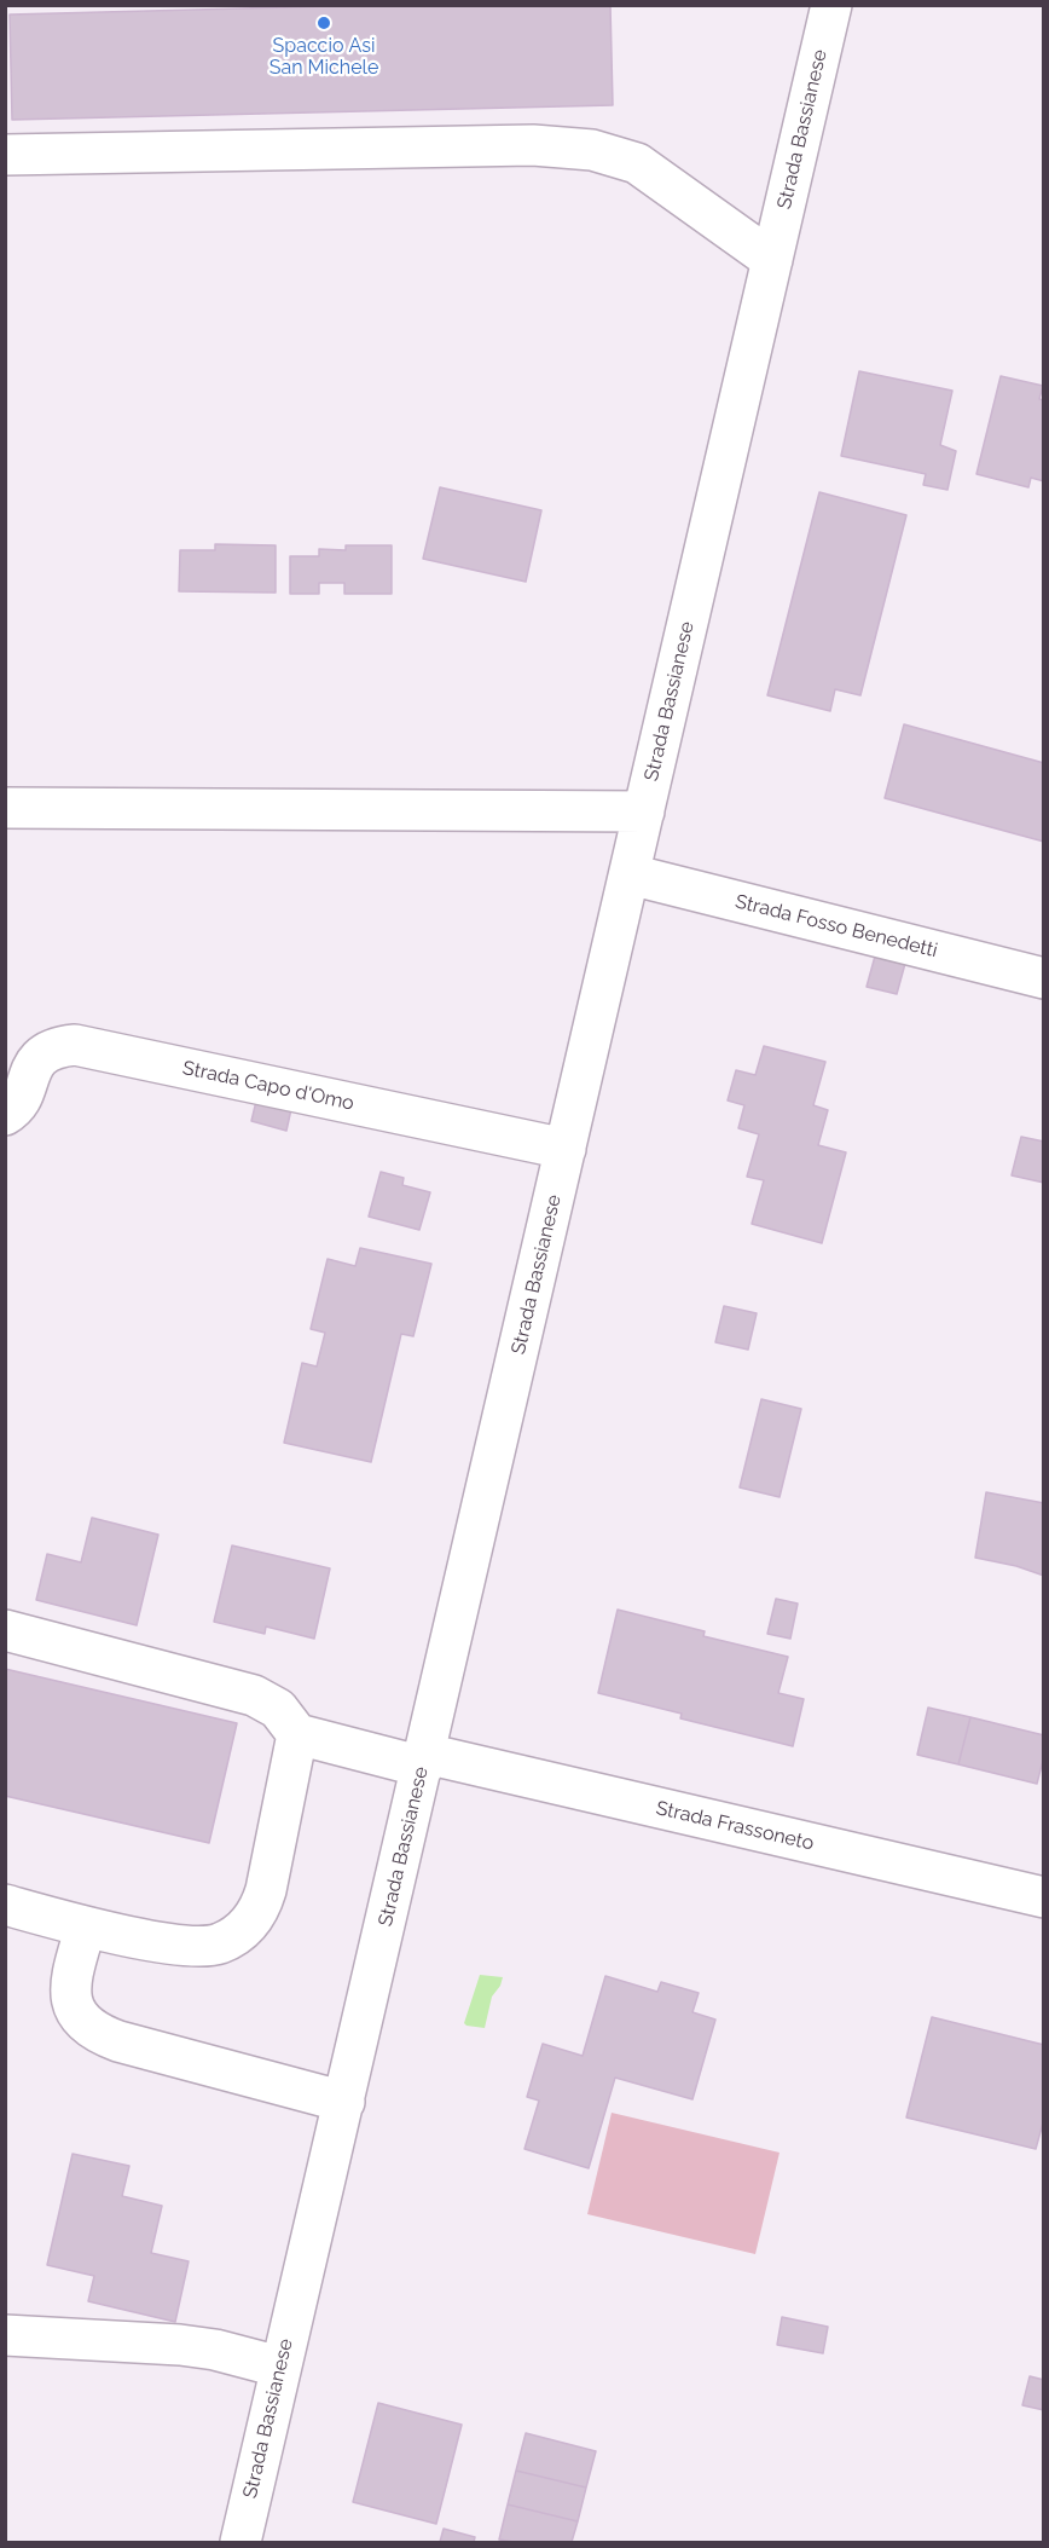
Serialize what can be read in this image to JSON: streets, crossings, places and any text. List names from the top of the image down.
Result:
{
  "streets": {
    "street": [
      "Strada Bassianese",
      "Strada Fosso Benedetti",
      "Strada Capo d'Omo",
      "Strada Frassoneto"
    ]
  },
  "crossings": [
    ["Strada Bassianese", "Strada Fosso Benedetti"],
    ["Strada Bassianese", "Strada Capo d'Omo"],
    ["Strada Bassianese", "Strada Frassoneto"]
  ],
  "places": ["Spaccio Asi San Michele"]
}
